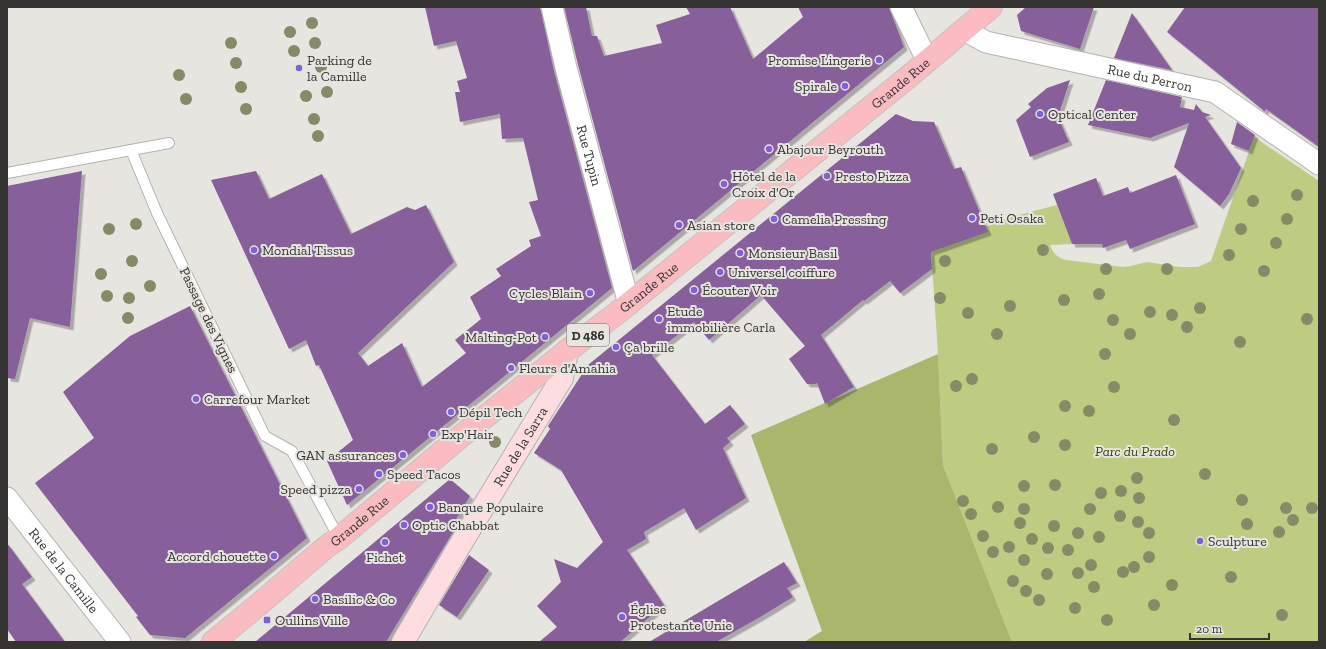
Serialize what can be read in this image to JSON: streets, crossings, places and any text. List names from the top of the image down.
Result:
{
  "streets": {
    "main road": ["Grande Rue", "D 486"],
    "street": [
      "Rue du Perron",
      "Rue Tupin",
      "Rue de la Sarra",
      "Rue de la Camille"
    ],
    "lane": ["Passage des Vignes"]
  },
  "crossings": [
    ["Rue du Perron", "Grande Rue"],
    ["Grande Rue", "Rue Tupin"],
    ["Grande Rue", "Passage des Vignes"],
    ["Grande Rue", "Rue de la Sarra"]
  ],
  "parks": ["Parc du Prado"],
  "places": {
    "other": [
      "Promise Lingerie",
      "Parking de la Camille",
      "Spirale",
      "Optical Center",
      "Abajour Beyrouth",
      "Presto Pizza",
      "Hôtel de la Croix d'Or",
      "Peti Osaka",
      "Camelia Pressing",
      "Asian store",
      "Mondial Tissus",
      "Monsieur Basil",
      "Universel coiffure",
      "Écouter Voir",
      "Cycles Blain",
      "Etude immobilière Carla",
      "Malting-Pot",
      "Ça brille",
      "Fleurs d'Amahia",
      "Carrefour Market",
      "Dépil Tech",
      "Exp'Hair",
      "GAN assurances",
      "Speed Tacos",
      "Speed pizza",
      "Banque Populaire",
      "Optic Chabbat",
      "Sculpture",
      "Fichet",
      "Accord chouette",
      "Basilic & Co",
      "Église Protestante Unie"
    ],
    "transit": ["Oullins Ville"]
  },
  "scale_bar": "20 m"
}
